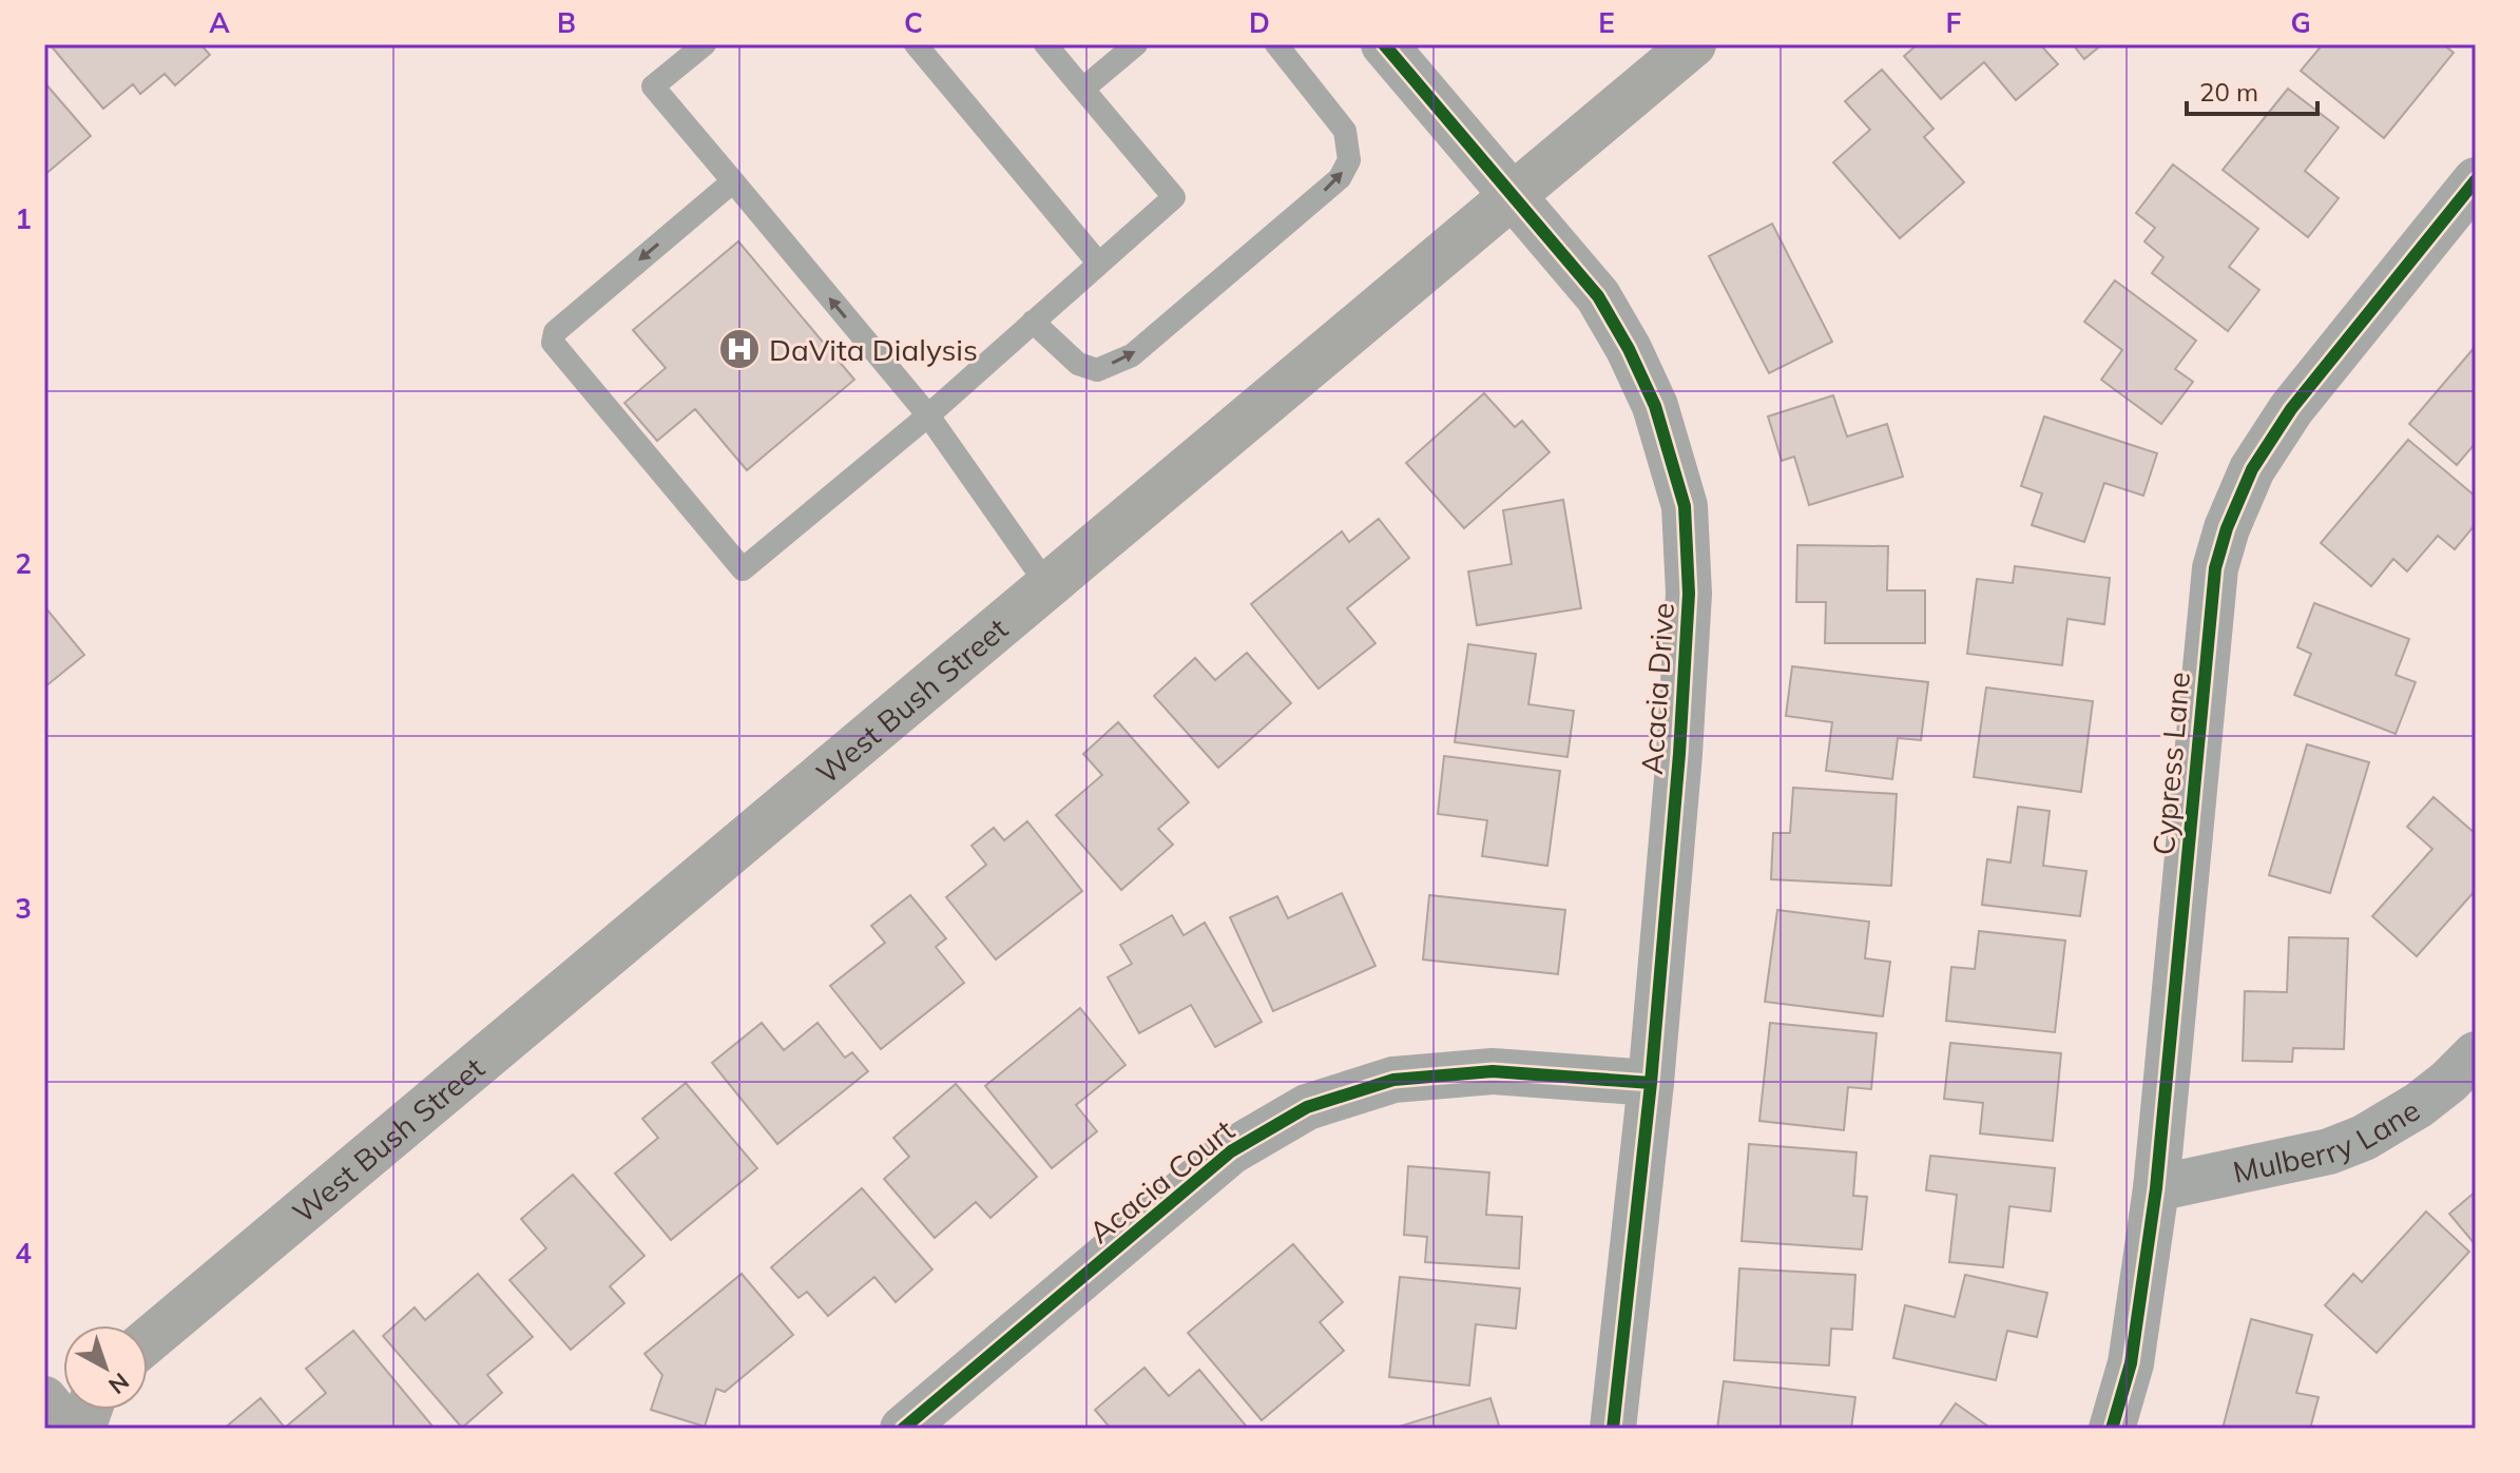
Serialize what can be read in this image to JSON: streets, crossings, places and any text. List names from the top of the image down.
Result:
{
  "streets": {
    "main road": ["West Bush Street"],
    "street": [
      "Acacia Drive",
      "Cypress Lane",
      "Mulberry Lane",
      "Acacia Court"
    ]
  },
  "crossings": [
    ["Acacia Drive", "West Bush Street"],
    ["Acacia Drive", "Acacia Court"],
    ["Cypress Lane", "Mulberry Lane"]
  ],
  "places": {
    "hospital": ["DaVita Dialysis"]
  },
  "scale_bar": "20 m",
  "north": "bottom right",
  "grid": {
    "columns": [
      "A",
      "B",
      "C",
      "D",
      "E",
      "F",
      "G"
    ],
    "rows": [
      "1",
      "2",
      "3",
      "4"
    ]
  }
}
